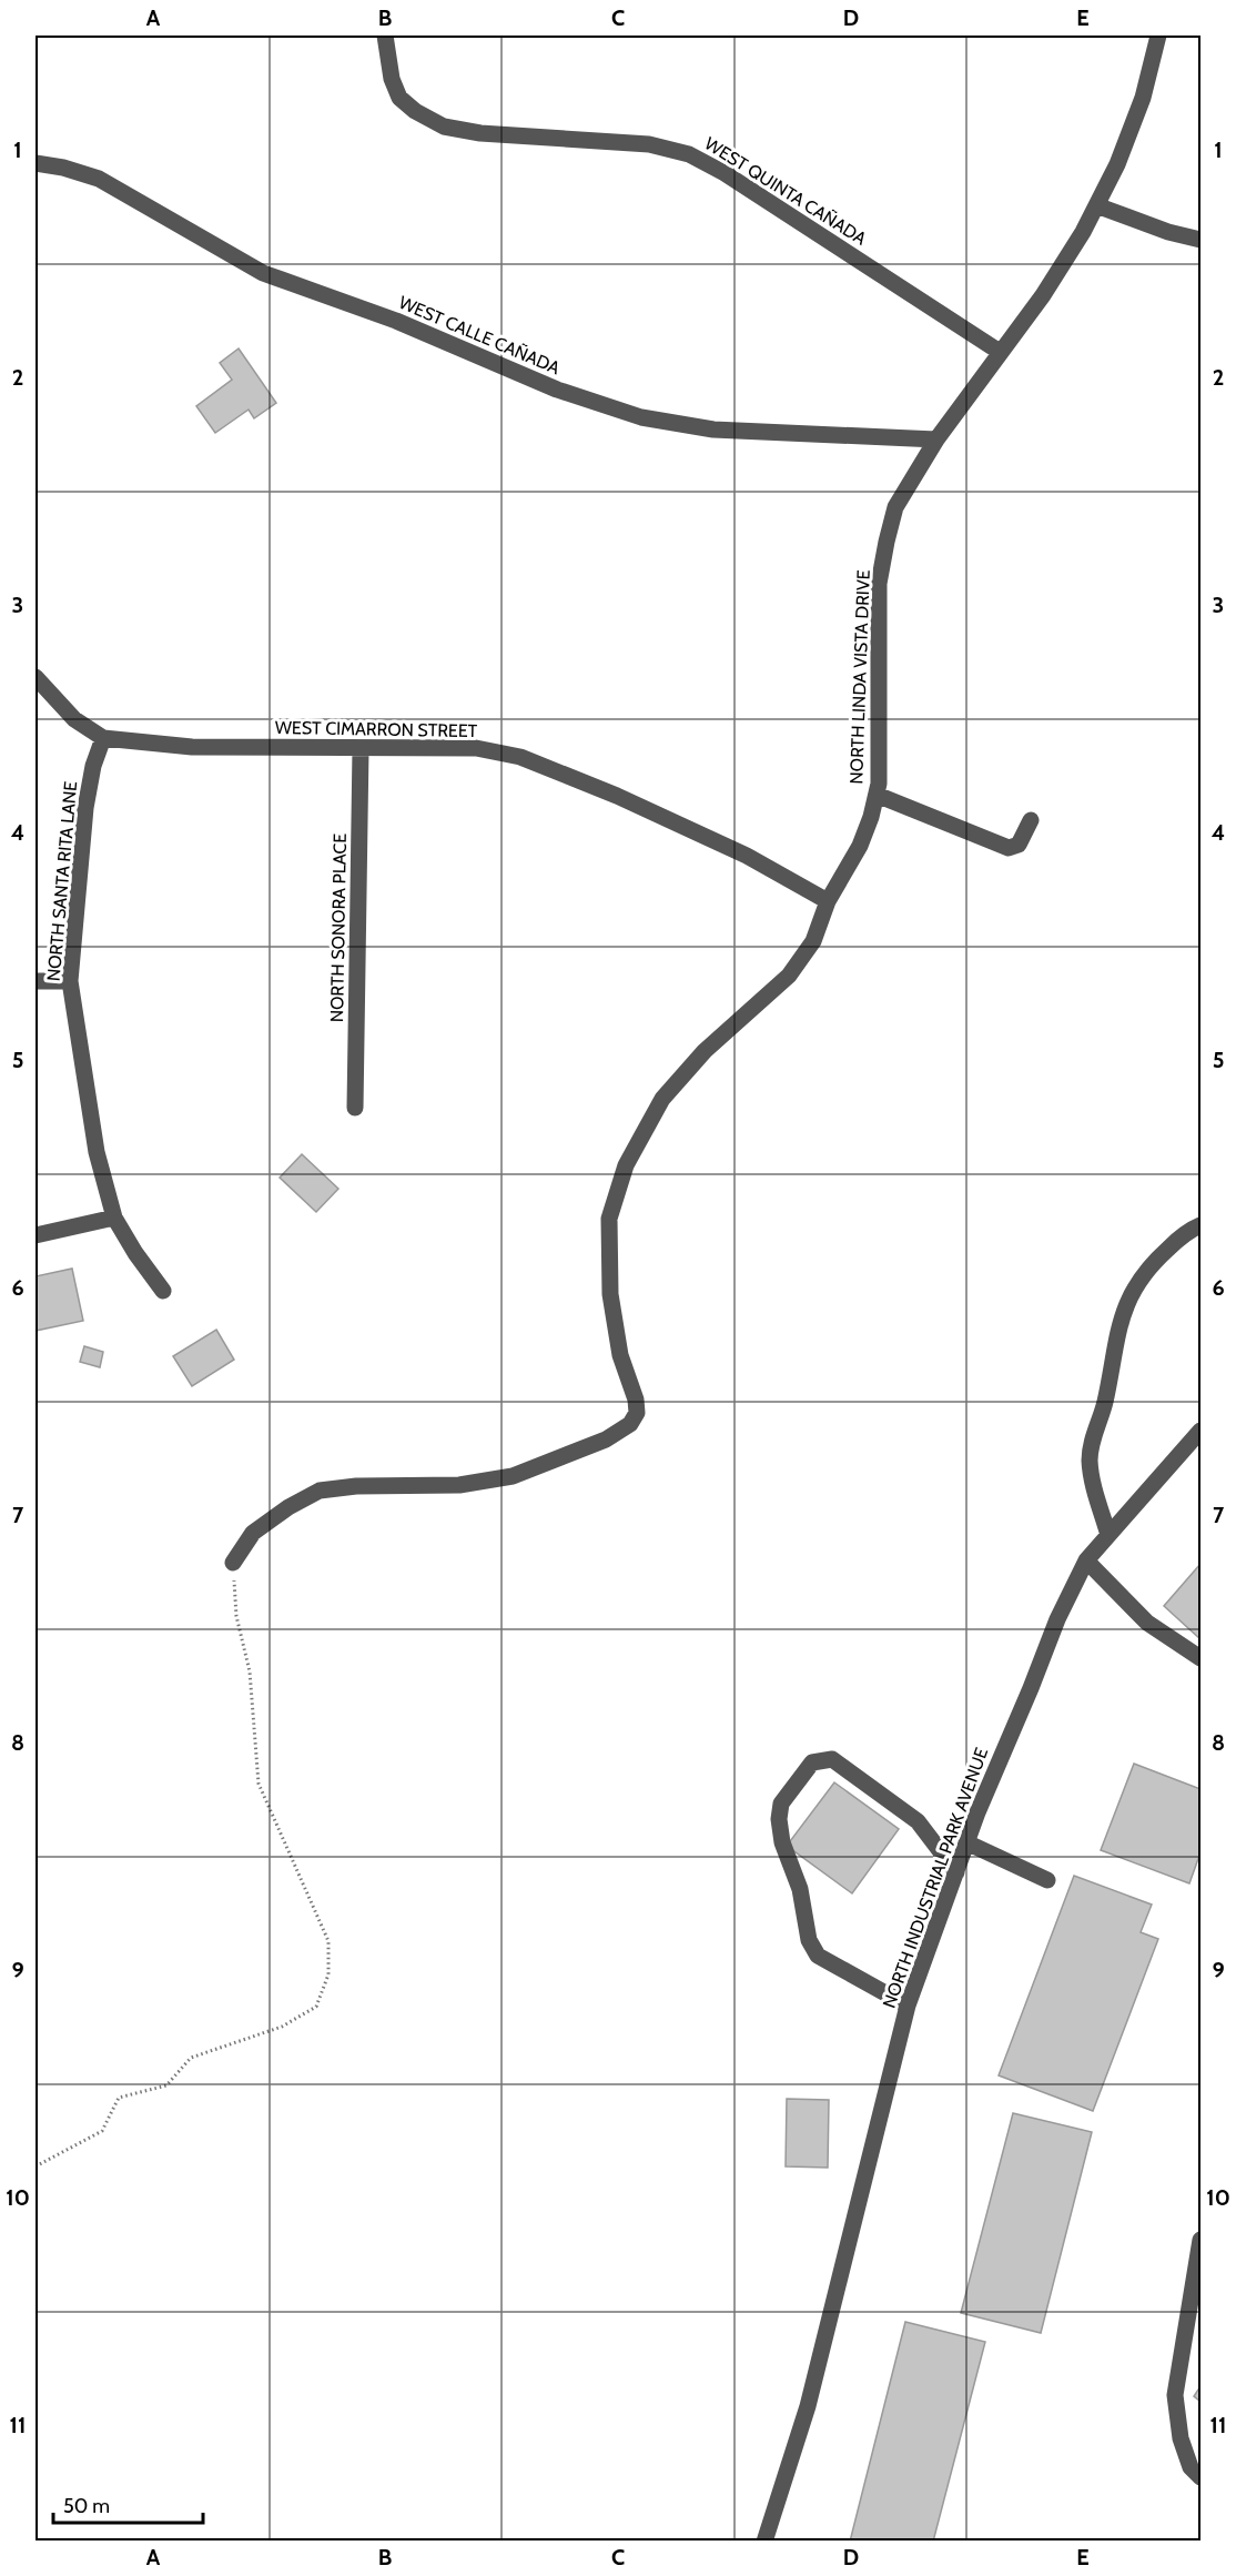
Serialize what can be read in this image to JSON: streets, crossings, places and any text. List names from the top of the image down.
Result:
{
  "streets": {
    "street": [
      "WEST QUINTA CAÑADA",
      "WEST CALLE CAÑADA",
      "NORTH LINDA VISTA DRIVE",
      "WEST CIMARRON STREET",
      "NORTH SANTA RITA LANE",
      "NORTH SONORA PLACE",
      "NORTH INDUSTRIAL PARK AVENUE"
    ]
  },
  "crossings": [
    ["WEST QUINTA CAÑADA", "NORTH LINDA VISTA DRIVE"],
    ["WEST CALLE CAÑADA", "NORTH LINDA VISTA DRIVE"],
    ["NORTH LINDA VISTA DRIVE", "WEST CIMARRON STREET"],
    ["WEST CIMARRON STREET", "NORTH SANTA RITA LANE"],
    ["WEST CIMARRON STREET", "NORTH SONORA PLACE"]
  ],
  "scale_bar": "50 m",
  "grid": {
    "columns": [
      "A",
      "B",
      "C",
      "D",
      "E"
    ],
    "rows": [
      "1",
      "2",
      "3",
      "4",
      "5",
      "6",
      "7",
      "8",
      "9",
      "10",
      "11"
    ]
  }
}
